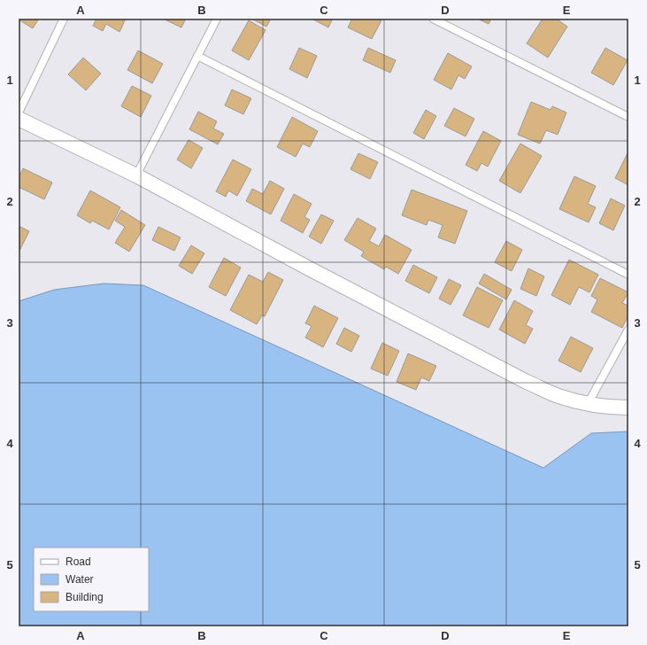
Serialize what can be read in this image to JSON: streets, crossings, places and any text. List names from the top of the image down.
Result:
{
  "legend": ["Road", "Water", "Building"],
  "grid": {
    "columns": [
      "A",
      "B",
      "C",
      "D",
      "E"
    ],
    "rows": [
      "1",
      "2",
      "3",
      "4",
      "5"
    ]
  }
}
